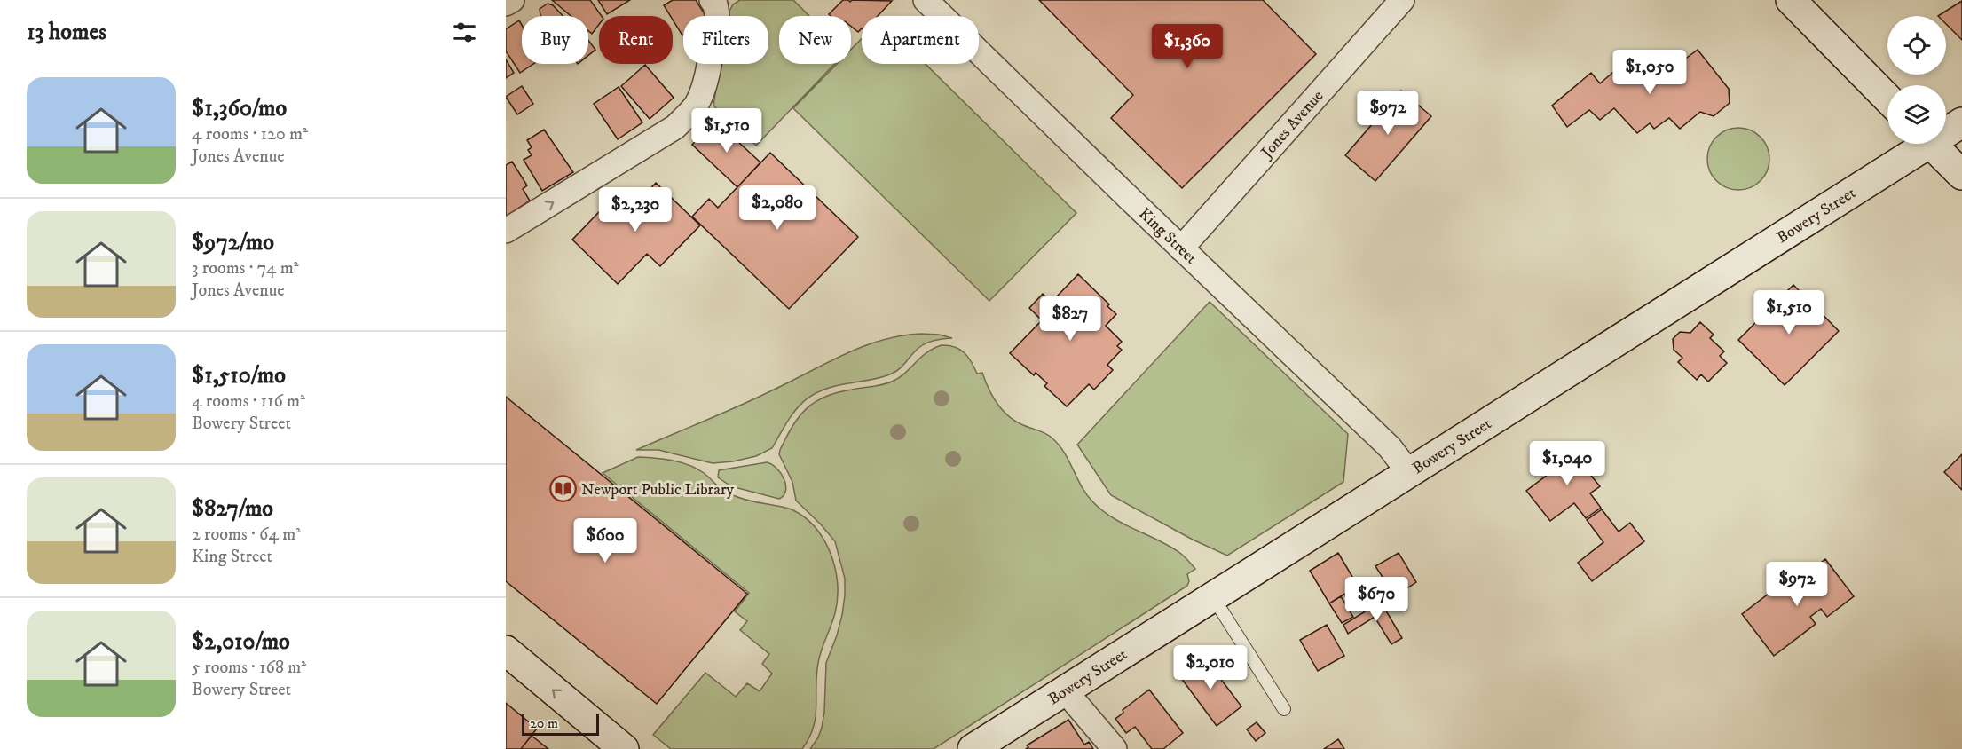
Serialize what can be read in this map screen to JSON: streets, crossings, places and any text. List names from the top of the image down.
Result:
{
  "streets": {
    "street": ["Jones Avenue", "Bowery Street", "King Street"]
  },
  "crossings": [
    ["Jones Avenue", "King Street"],
    ["Bowery Street", "King Street"]
  ],
  "places": {
    "library": ["Newport Public Library"]
  },
  "scale_bar": "20 m",
  "page": {
    "heading": "13 homes",
    "chip": [
      "Buy",
      "Rent",
      "Filters",
      "New",
      "Apartment"
    ],
    "price": [
      "$1,360",
      "$1,050",
      "$972",
      "$1,510",
      "$2,080",
      "$2,230",
      "$1,510",
      "$827",
      "$1,040",
      "$600",
      "$972",
      "$670",
      "$2,010"
    ],
    "list": [
      {
        "name": "$1,360/mo",
        "note": "4 rooms · 120 m² · Jones Avenue"
      },
      {
        "name": "$972/mo",
        "note": "3 rooms · 74 m² · Jones Avenue"
      },
      {
        "name": "$1,510/mo",
        "note": "4 rooms · 116 m² · Bowery Street"
      },
      {
        "name": "$827/mo",
        "note": "2 rooms · 64 m² · King Street"
      },
      {
        "name": "$2,010/mo",
        "note": "5 rooms · 168 m² · Bowery Street"
      }
    ],
    "scale": "20 m"
  }
}
